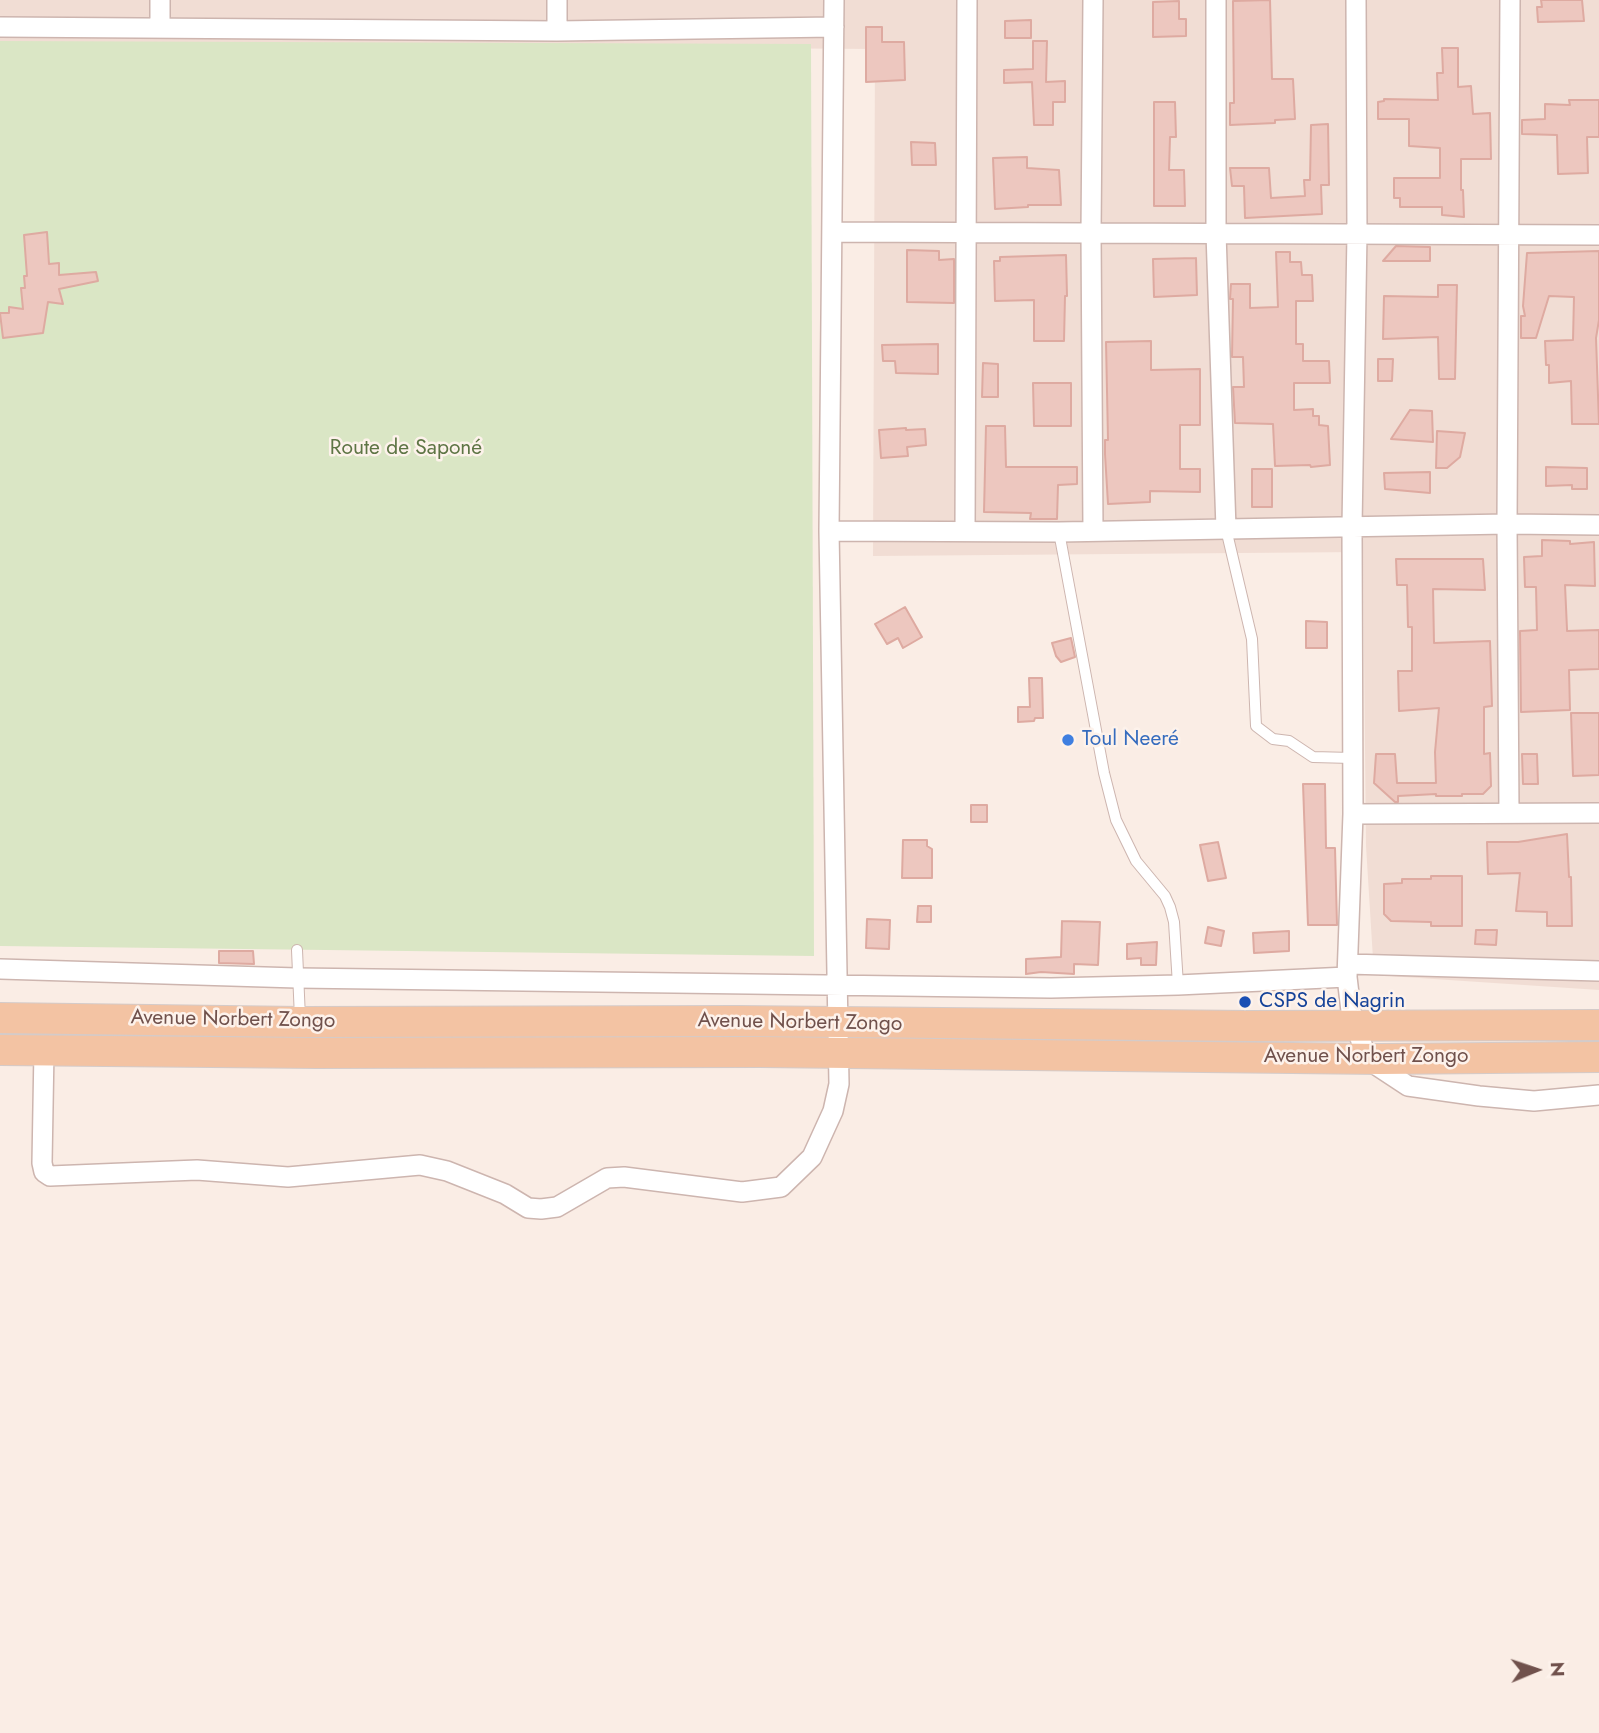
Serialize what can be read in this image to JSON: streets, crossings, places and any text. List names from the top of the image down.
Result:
{
  "streets": {
    "main road": ["Avenue Norbert Zongo"]
  },
  "parks": ["Route de Saponé"],
  "places": ["Toul Neeré", "CSPS de Nagrin"],
  "north": "right"
}
